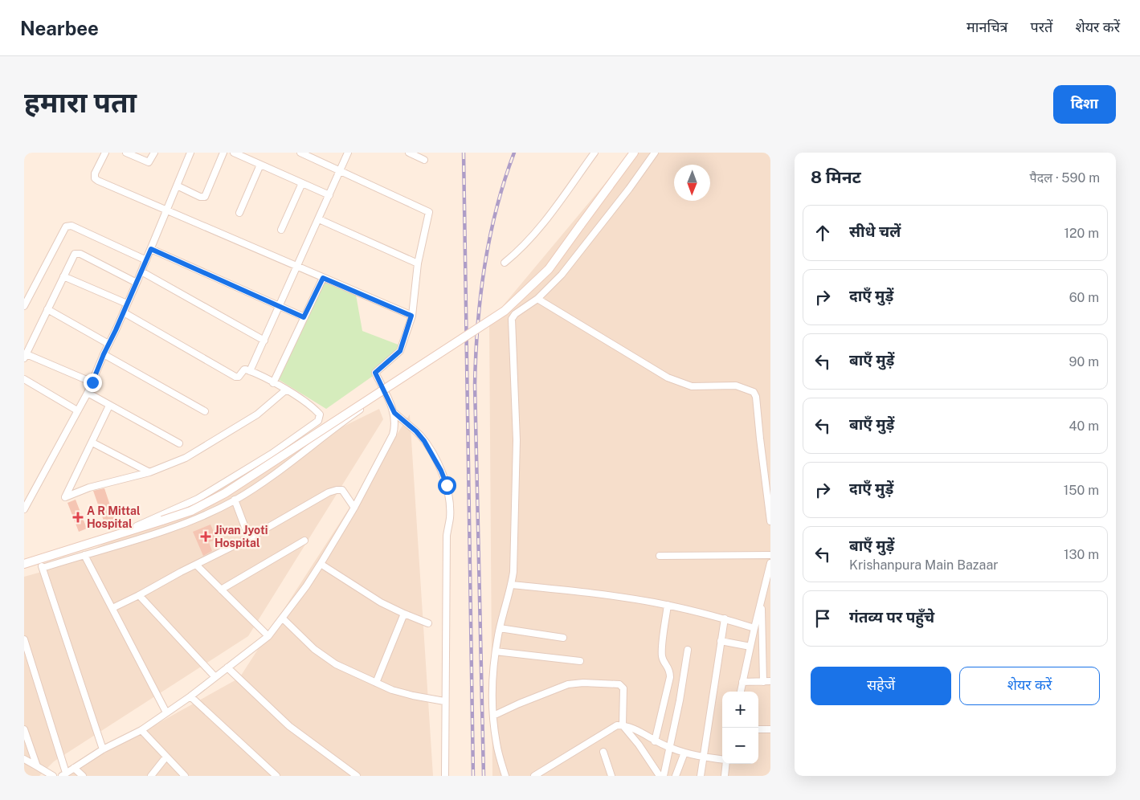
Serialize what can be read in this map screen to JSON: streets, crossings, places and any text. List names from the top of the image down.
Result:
{
  "places": {
    "health": ["A R Mittal Hospital", "Jivan Jyoti Hospital"]
  },
  "north": "bottom",
  "page": {
    "header": "Nearbee",
    "nav": ["मानचित्र", "परतें", "शेयर करें"],
    "buttons": [
      "दिशा",
      ["सहेजें", "शेयर करें"]
    ],
    "title": "हमारा पता",
    "heading": ["8 मिनट", "पैदल · 590 m"],
    "list": [
      ["सीधे चलें", "120 m"],
      ["दाएँ मुड़ें", "60 m"],
      ["बाएँ मुड़ें", "90 m"],
      ["बाएँ मुड़ें", "40 m"],
      ["दाएँ मुड़ें", "150 m"],
      ["बाएँ मुड़ें", "Krishanpura Main Bazaar", "130 m"],
      "गंतव्य पर पहुँचे"
    ],
    "map_buttons": ["+", "−"]
  }
}
